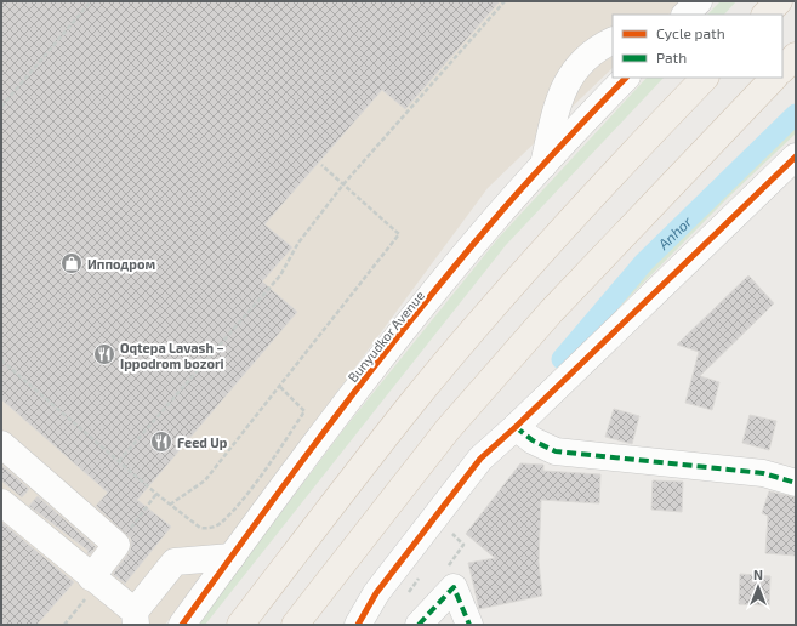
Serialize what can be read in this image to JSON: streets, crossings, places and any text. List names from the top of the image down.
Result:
{
  "streets": {
    "street": ["Bunyudkor Avenue"]
  },
  "water": ["Anhor"],
  "places": {
    "shop": ["Ипподром"],
    "restaurant": ["Oqtepa Lavash – Ippodrom bozori", "Feed Up"]
  },
  "legend": ["Cycle path", "Path"],
  "north": "top"
}
